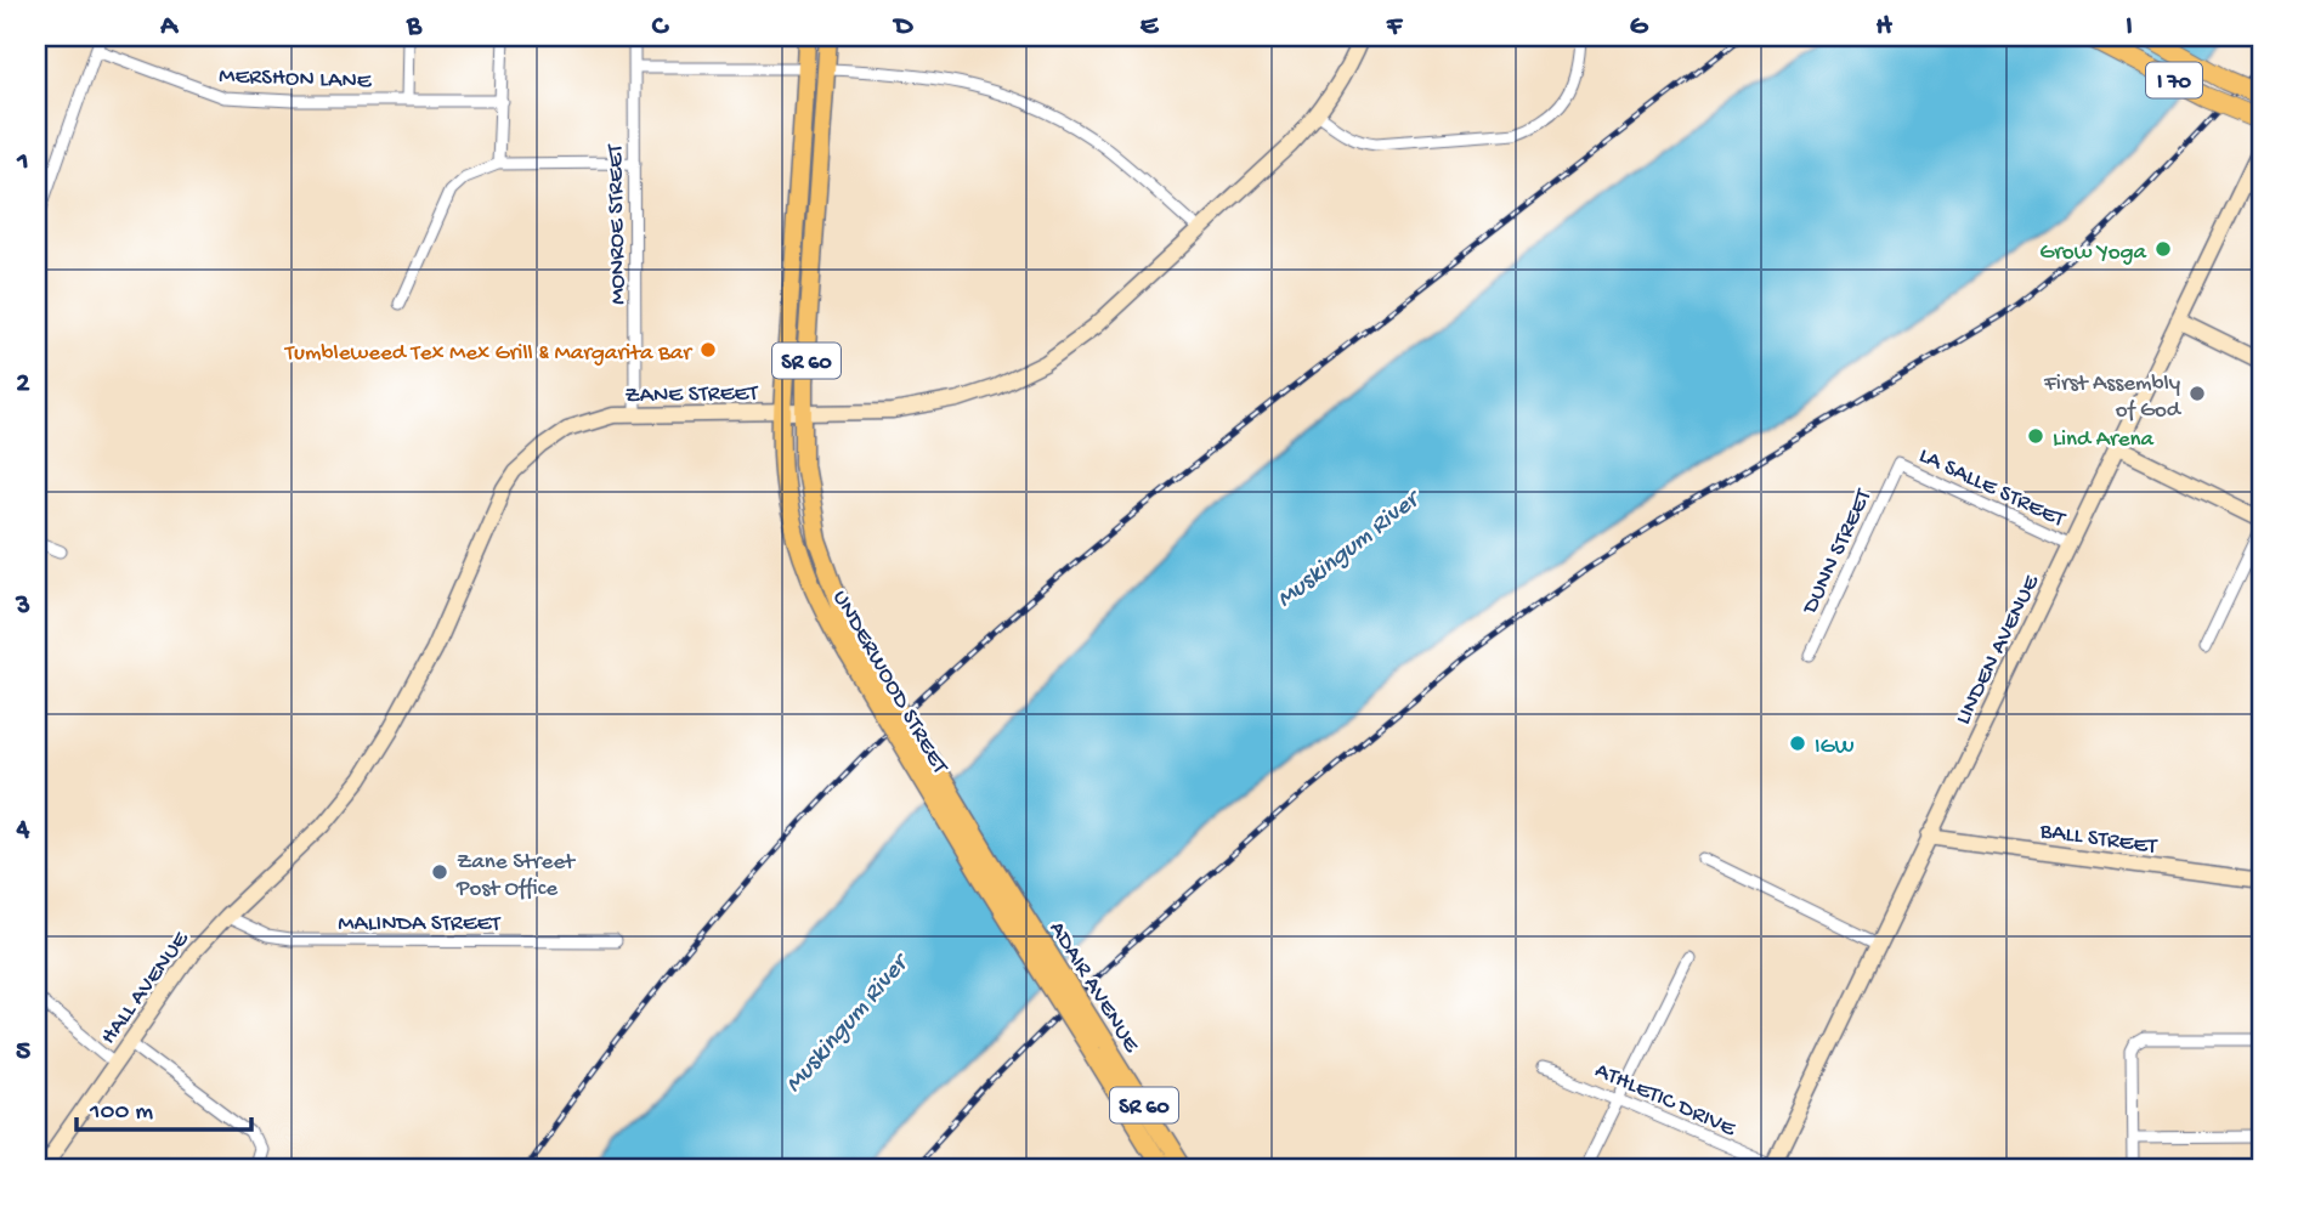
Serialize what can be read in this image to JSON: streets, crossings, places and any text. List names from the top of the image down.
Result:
{
  "streets": {
    "highway": ["I 70"],
    "main road": [
      "SR 60",
      "ZANE STREET",
      "LINDEN AVENUE",
      "UNDERWOOD STREET",
      "BALL STREET",
      "ADAIR AVENUE",
      "HALL AVENUE"
    ],
    "street": [
      "MERSHON LANE",
      "MONROE STREET",
      "LA SALLE STREET",
      "DUNN STREET",
      "MALINDA STREET",
      "ATHLETIC DRIVE"
    ]
  },
  "crossings": [
    ["MONROE STREET", "ZANE STREET"],
    ["ZANE STREET", "UNDERWOOD STREET"],
    ["ZANE STREET", "MALINDA STREET"],
    ["ZANE STREET", "HALL AVENUE"],
    ["LA SALLE STREET", "DUNN STREET"],
    ["LA SALLE STREET", "LINDEN AVENUE"],
    ["LINDEN AVENUE", "BALL STREET"],
    ["LINDEN AVENUE", "ATHLETIC DRIVE"],
    ["UNDERWOOD STREET", "ADAIR AVENUE"],
    ["MALINDA STREET", "HALL AVENUE"]
  ],
  "water": ["Muskingum River"],
  "places": [
    "Grow Yoga",
    "Tumbleweed Tex Mex Grill & Margarita Bar",
    "First Assembly of God",
    "Lind Arena",
    "IGW",
    "Zane Street Post Office"
  ],
  "scale_bar": "100 m",
  "grid": {
    "columns": [
      "A",
      "B",
      "C",
      "D",
      "E",
      "F",
      "G",
      "H",
      "I"
    ],
    "rows": [
      "1",
      "2",
      "3",
      "4",
      "5"
    ]
  }
}
